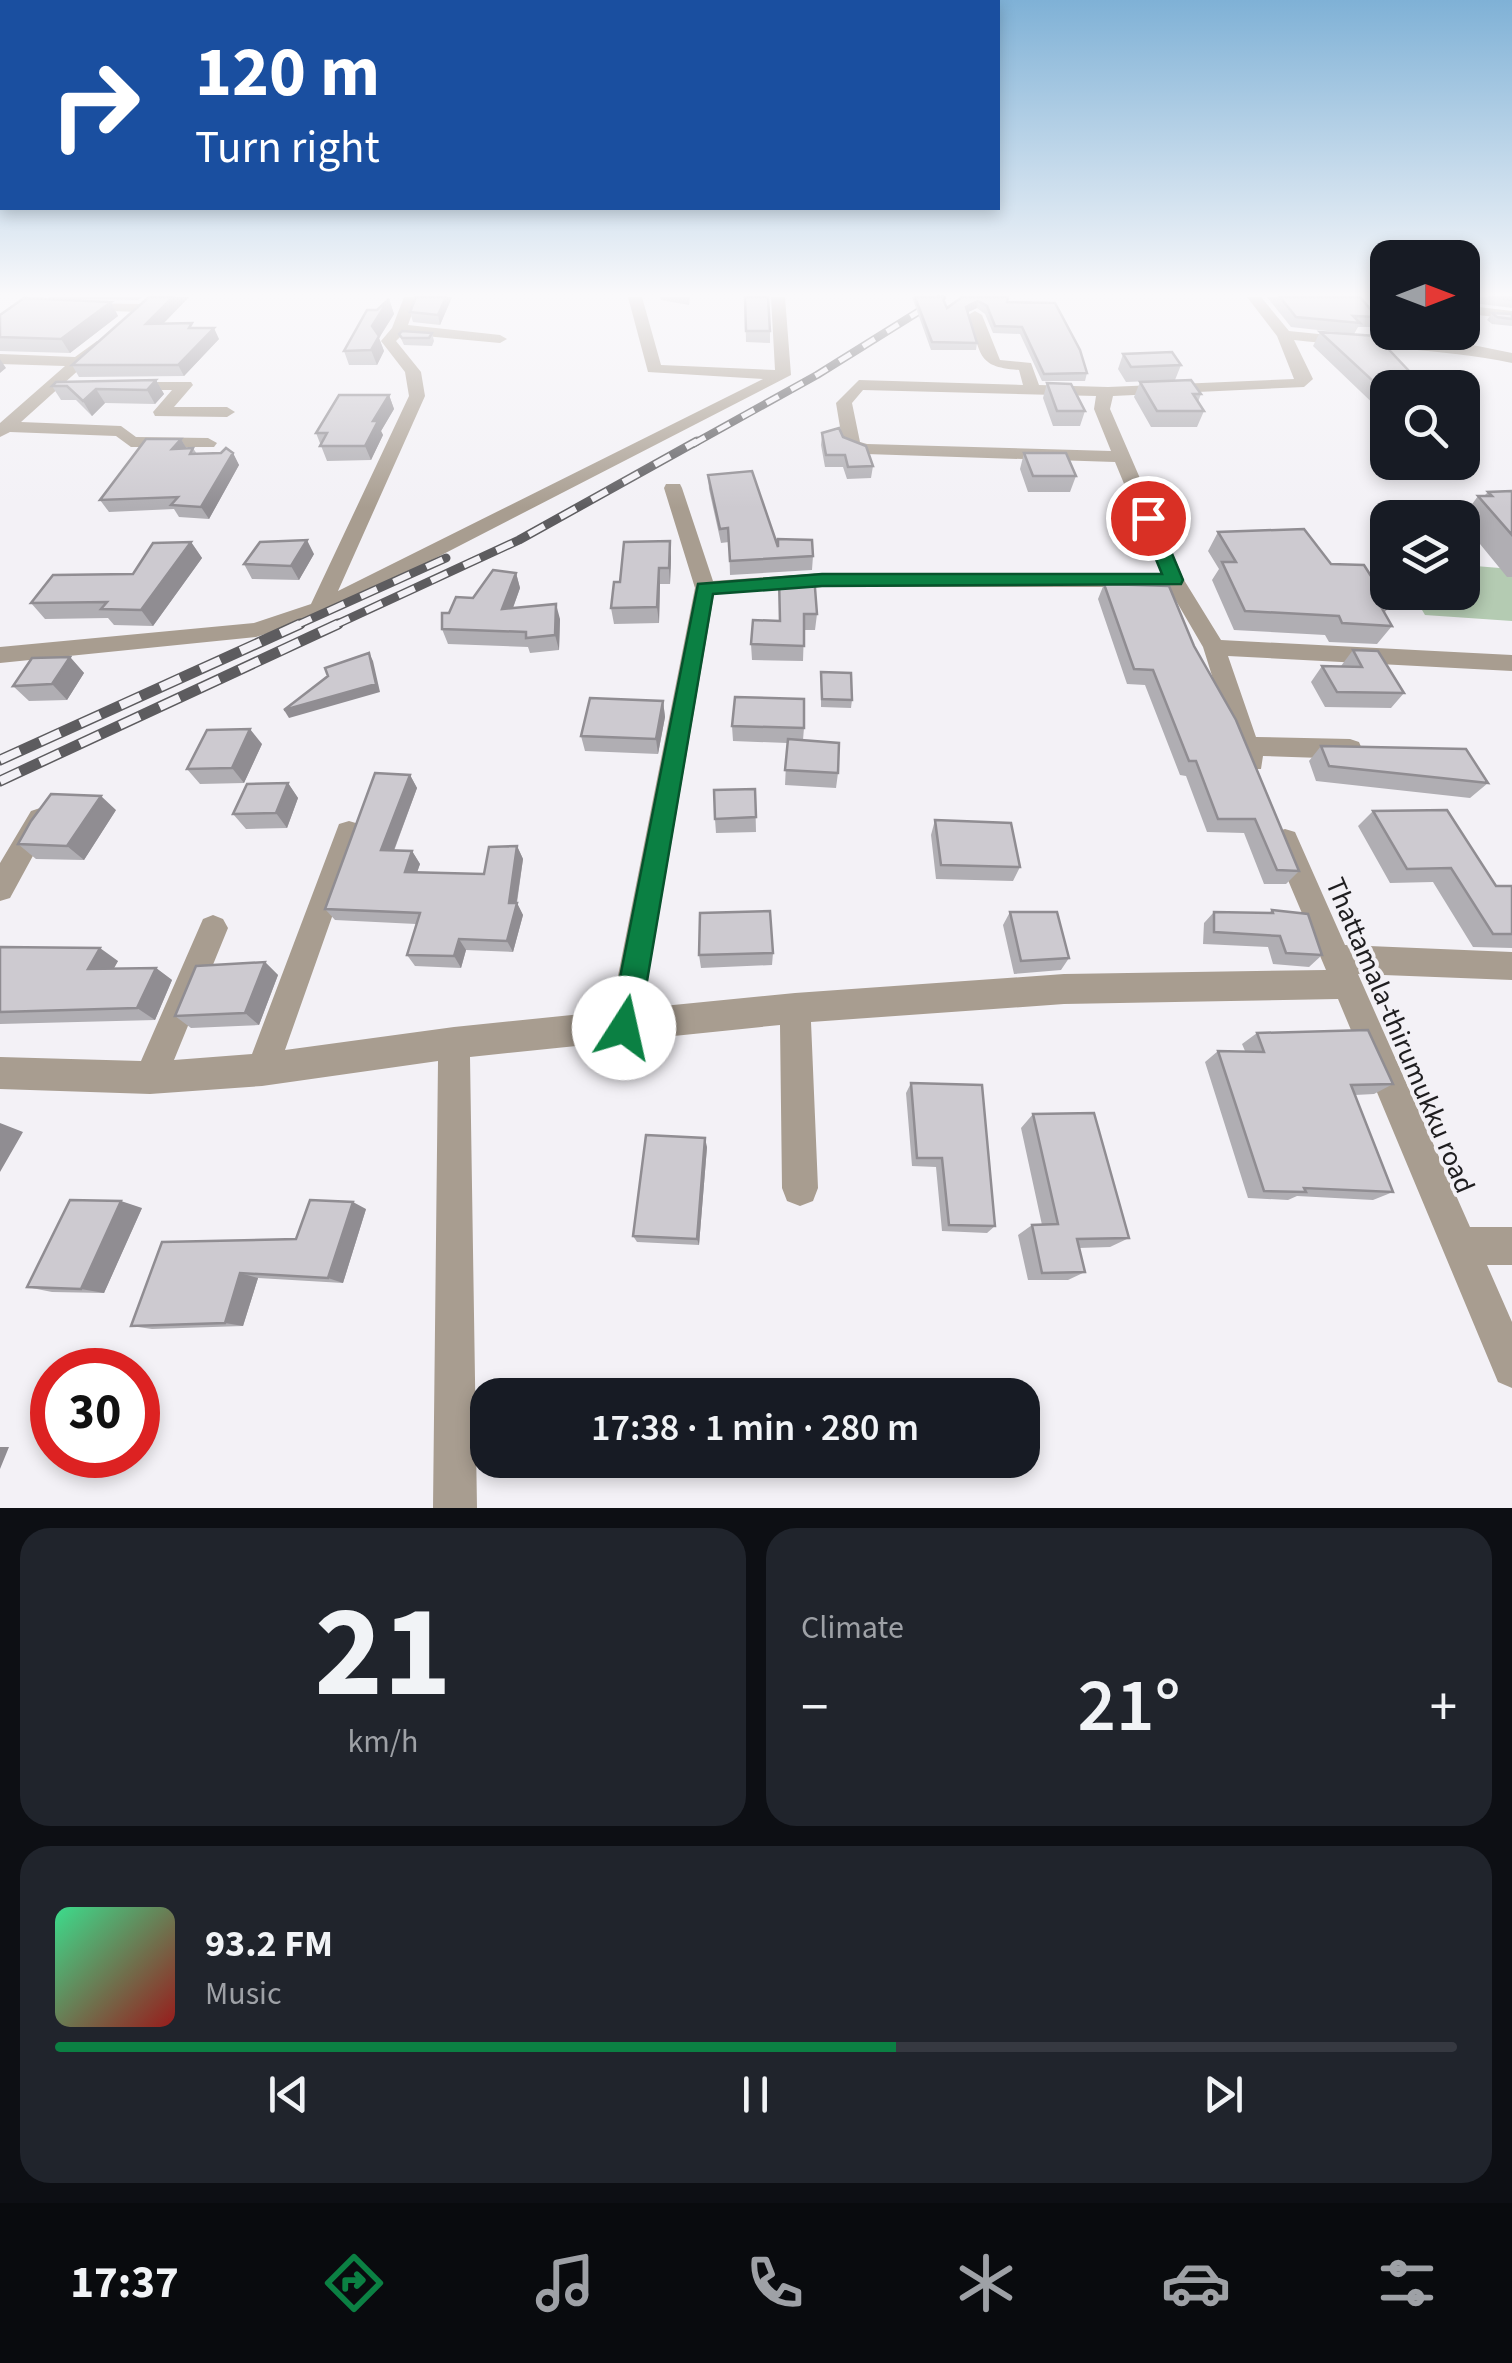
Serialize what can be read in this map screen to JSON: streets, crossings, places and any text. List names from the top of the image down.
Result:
{
  "streets": {
    "street": ["Thattamala-thirumukku road"]
  },
  "north": "right",
  "page": {
    "turn": ["120 m", "Turn right"],
    "limit": "30",
    "trip": "17:38 · 1 min · 280 m",
    "tile": [
      ["21", "km/h"],
      "Climate"
    ],
    "heat": ["−", "21°", "+"],
    "song": ["93.2 FM", "Music"],
    "tabs": "17:37"
  }
}
